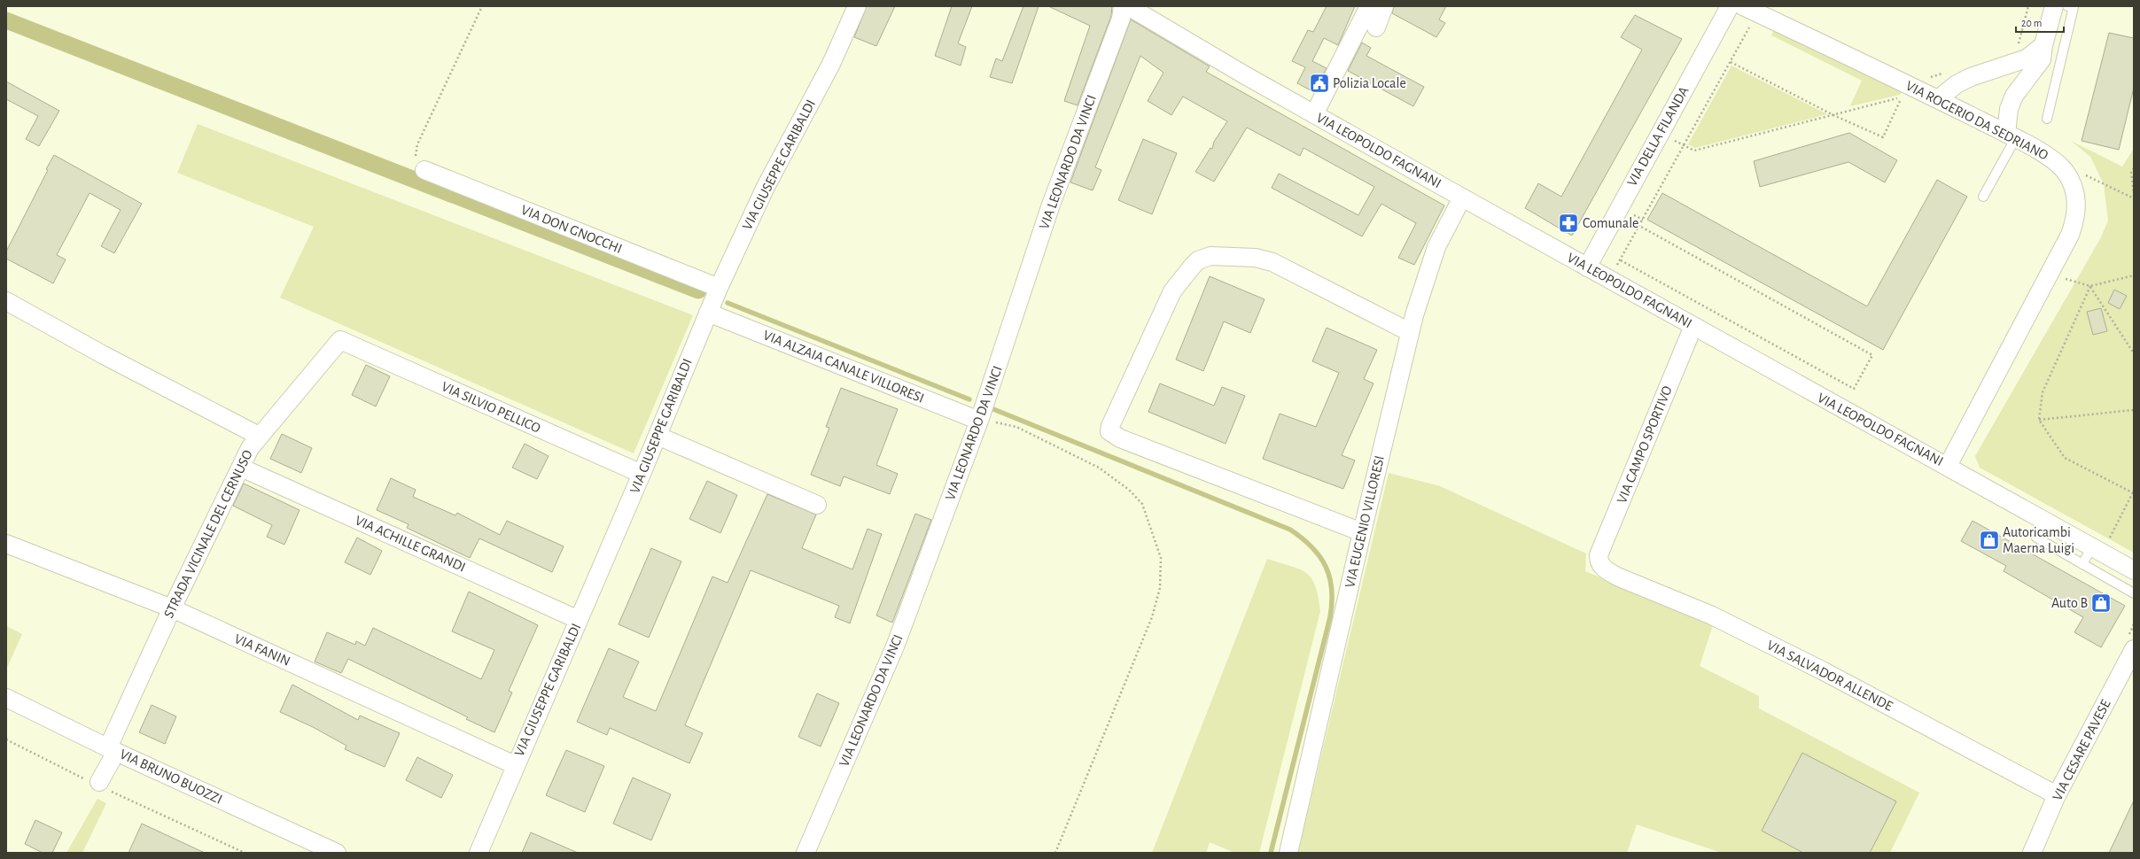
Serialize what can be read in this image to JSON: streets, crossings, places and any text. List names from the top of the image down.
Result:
{
  "streets": {
    "street": [
      "VIA ROGERIO DA SEDRIANO",
      "VIA DELLA FILANDA",
      "VIA LEOPOLDO FAGNANI",
      "VIA LEONARDO DA VINCI",
      "VIA GIUSEPPE GARIBALDI",
      "VIA DON GNOCCHI",
      "VIA ALZAIA CANALE VILLORESI",
      "VIA SILVIO PELLICO",
      "VIA CAMPO SPORTIVO",
      "VIA EUGENIO VILLORESI",
      "STRADA VICINALE DEL CERNUSO",
      "VIA ACHILLE GRANDI",
      "VIA FANIN",
      "VIA SALVADOR ALLENDE",
      "VIA CESARE PAVESE",
      "VIA BRUNO BUOZZI"
    ]
  },
  "crossings": [
    ["VIA ROGERIO DA SEDRIANO", "VIA LEOPOLDO FAGNANI"],
    ["VIA DELLA FILANDA", "VIA LEOPOLDO FAGNANI"],
    ["VIA LEOPOLDO FAGNANI", "VIA CAMPO SPORTIVO"],
    ["VIA LEOPOLDO FAGNANI", "VIA EUGENIO VILLORESI"],
    ["VIA LEONARDO DA VINCI", "VIA ALZAIA CANALE VILLORESI"],
    ["VIA GIUSEPPE GARIBALDI", "VIA DON GNOCCHI"],
    ["VIA GIUSEPPE GARIBALDI", "VIA ALZAIA CANALE VILLORESI"],
    ["VIA GIUSEPPE GARIBALDI", "VIA SILVIO PELLICO"],
    ["VIA GIUSEPPE GARIBALDI", "VIA ACHILLE GRANDI"],
    ["VIA GIUSEPPE GARIBALDI", "VIA FANIN"],
    ["VIA SILVIO PELLICO", "STRADA VICINALE DEL CERNUSO"],
    ["VIA CAMPO SPORTIVO", "VIA SALVADOR ALLENDE"],
    ["STRADA VICINALE DEL CERNUSO", "VIA ACHILLE GRANDI"],
    ["STRADA VICINALE DEL CERNUSO", "VIA FANIN"],
    ["STRADA VICINALE DEL CERNUSO", "VIA BRUNO BUOZZI"],
    ["VIA SALVADOR ALLENDE", "VIA CESARE PAVESE"]
  ],
  "places": {
    "public building": ["Polizia Locale"],
    "pharmacy": ["Comunale"],
    "shop": ["Autoricambi Maerna Luigi", "Auto B"]
  },
  "scale_bar": "20 m"
}
